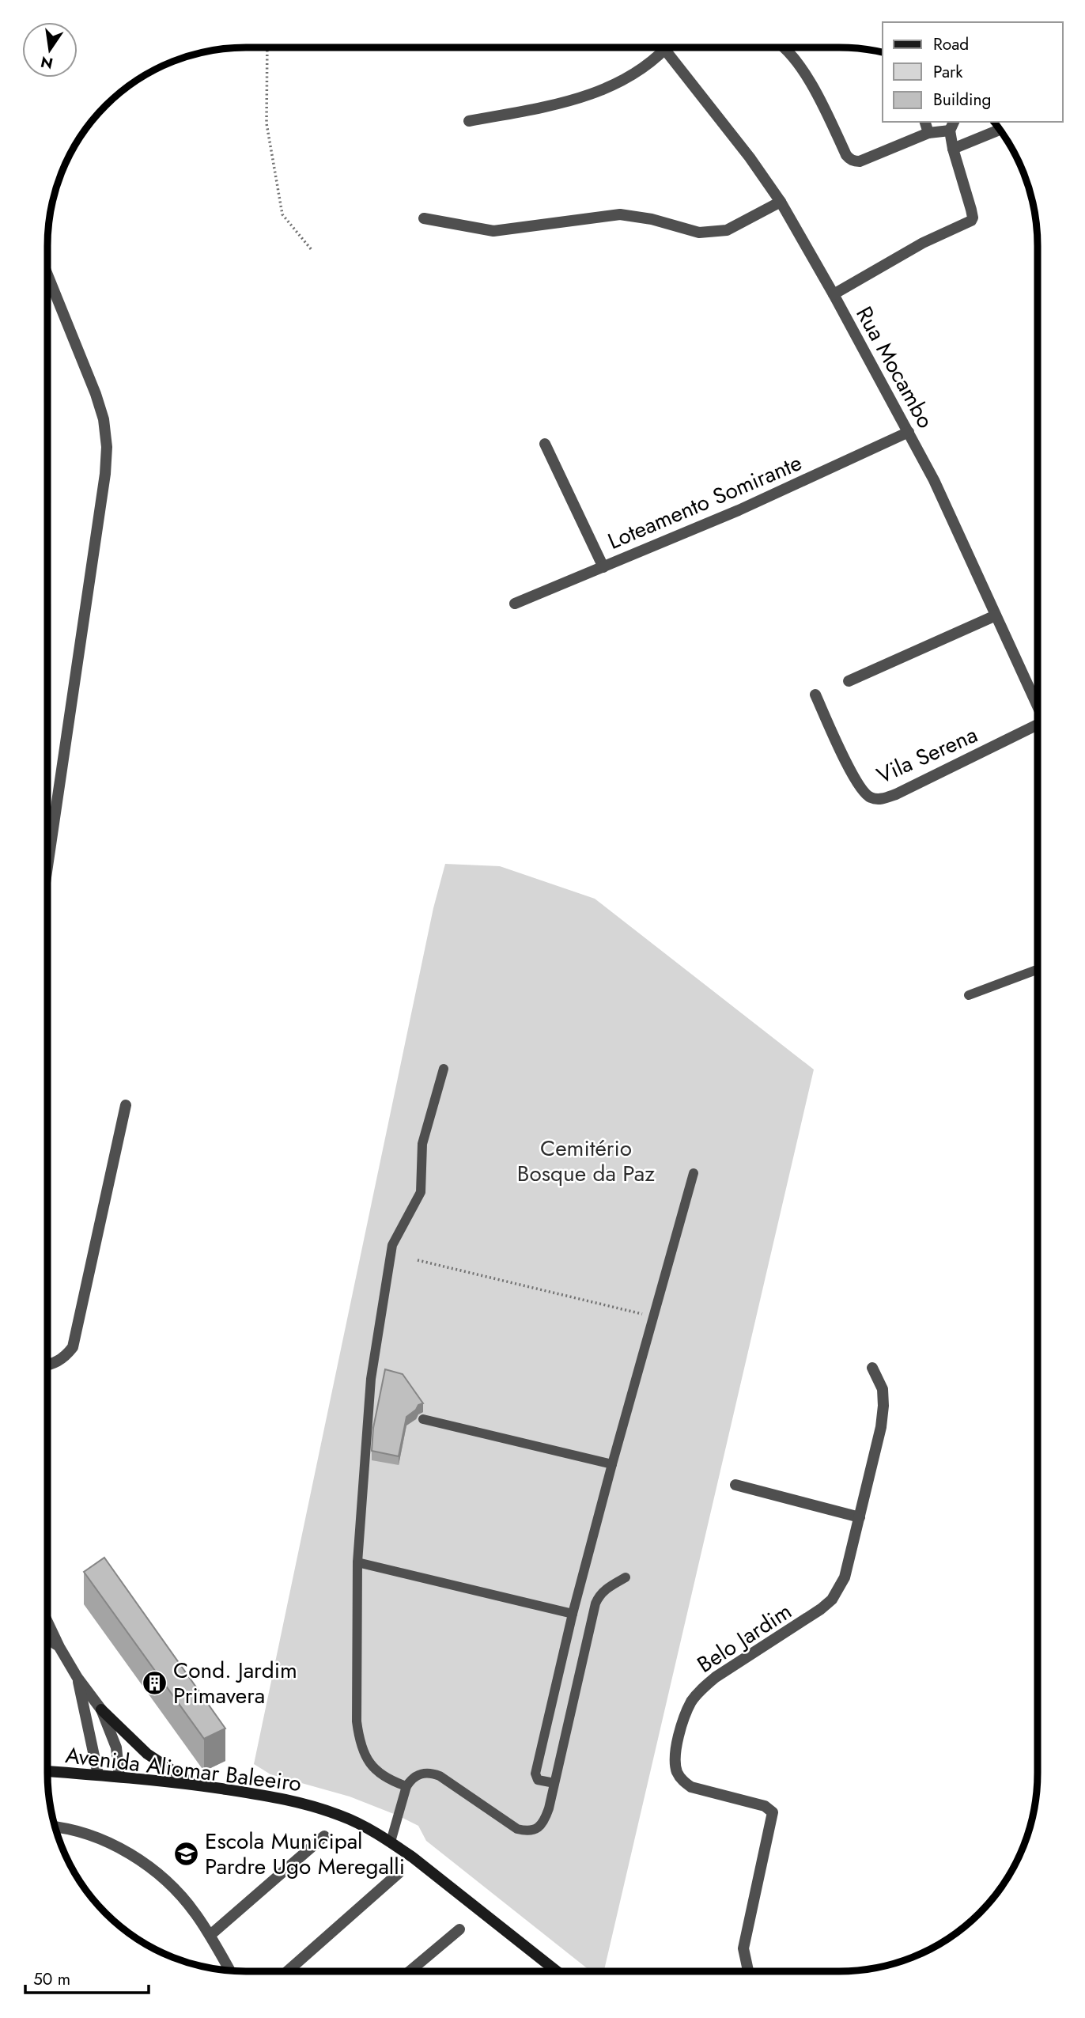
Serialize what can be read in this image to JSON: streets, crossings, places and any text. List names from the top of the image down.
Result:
{
  "streets": {
    "main road": ["Avenida Aliomar Baleeiro"],
    "street": [
      "Rua Mocambo",
      "Loteamento Somirante",
      "Vila Serena",
      "Belo Jardim"
    ]
  },
  "crossings": [
    ["Rua Mocambo", "Loteamento Somirante"]
  ],
  "parks": ["Cemitério Bosque da Paz"],
  "places": {
    "building": ["Cond. Jardim Primavera"],
    "school or university": ["Escola Municipal Pardre Ugo Meregalli"]
  },
  "legend": ["Road", "Park", "Building"],
  "scale_bar": "50 m",
  "north": "bottom"
}
